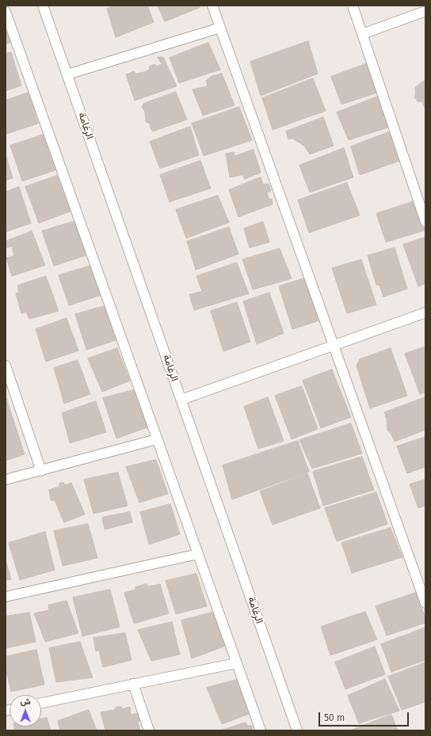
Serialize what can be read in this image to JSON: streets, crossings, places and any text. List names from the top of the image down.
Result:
{
  "streets": {
    "street": ["الرغامة"]
  },
  "scale_bar": "50 m",
  "north": "top"
}
